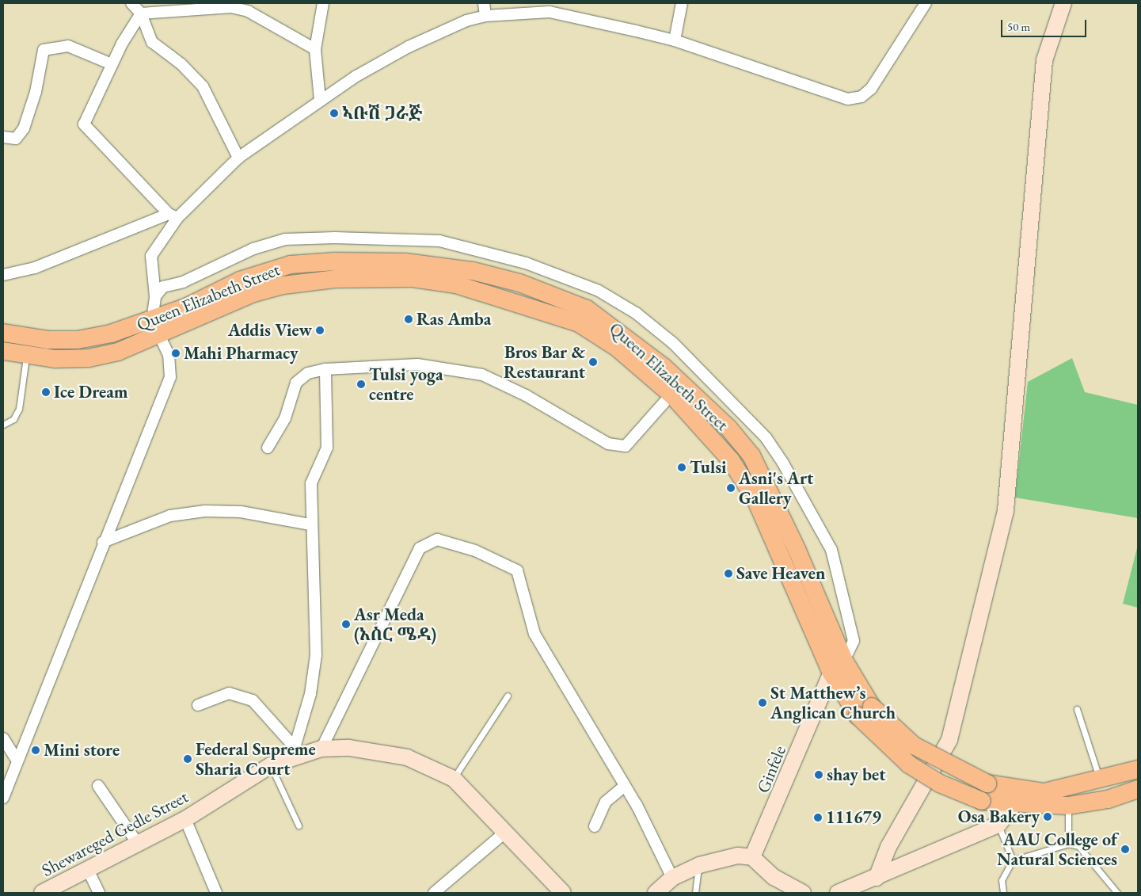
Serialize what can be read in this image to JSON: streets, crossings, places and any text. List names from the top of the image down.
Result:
{
  "streets": {
    "main road": ["Queen Elizabeth Street"],
    "street": ["Ginfele", "Shewareged Gedle Street"]
  },
  "crossings": [
    ["Queen Elizabeth Street", "Ginfele"]
  ],
  "places": [
    "ኣቡሽ ጋራጅ",
    "Ras Amba",
    "Addis View",
    "Mahi Pharmacy",
    "Bros Bar & Restaurant",
    "Tulsi yoga centre",
    "Ice Dream",
    "Tulsi",
    "Asni's Art Gallery",
    "Save Heaven",
    "Asr Meda (አስር ሜዳ)",
    "St Matthew’s Anglican Church",
    "Mini store",
    "Federal Supreme Sharia Court",
    "shay bet",
    "Osa Bakery",
    "111679",
    "AAU College of Natural Sciences"
  ],
  "scale_bar": "50 m"
}
